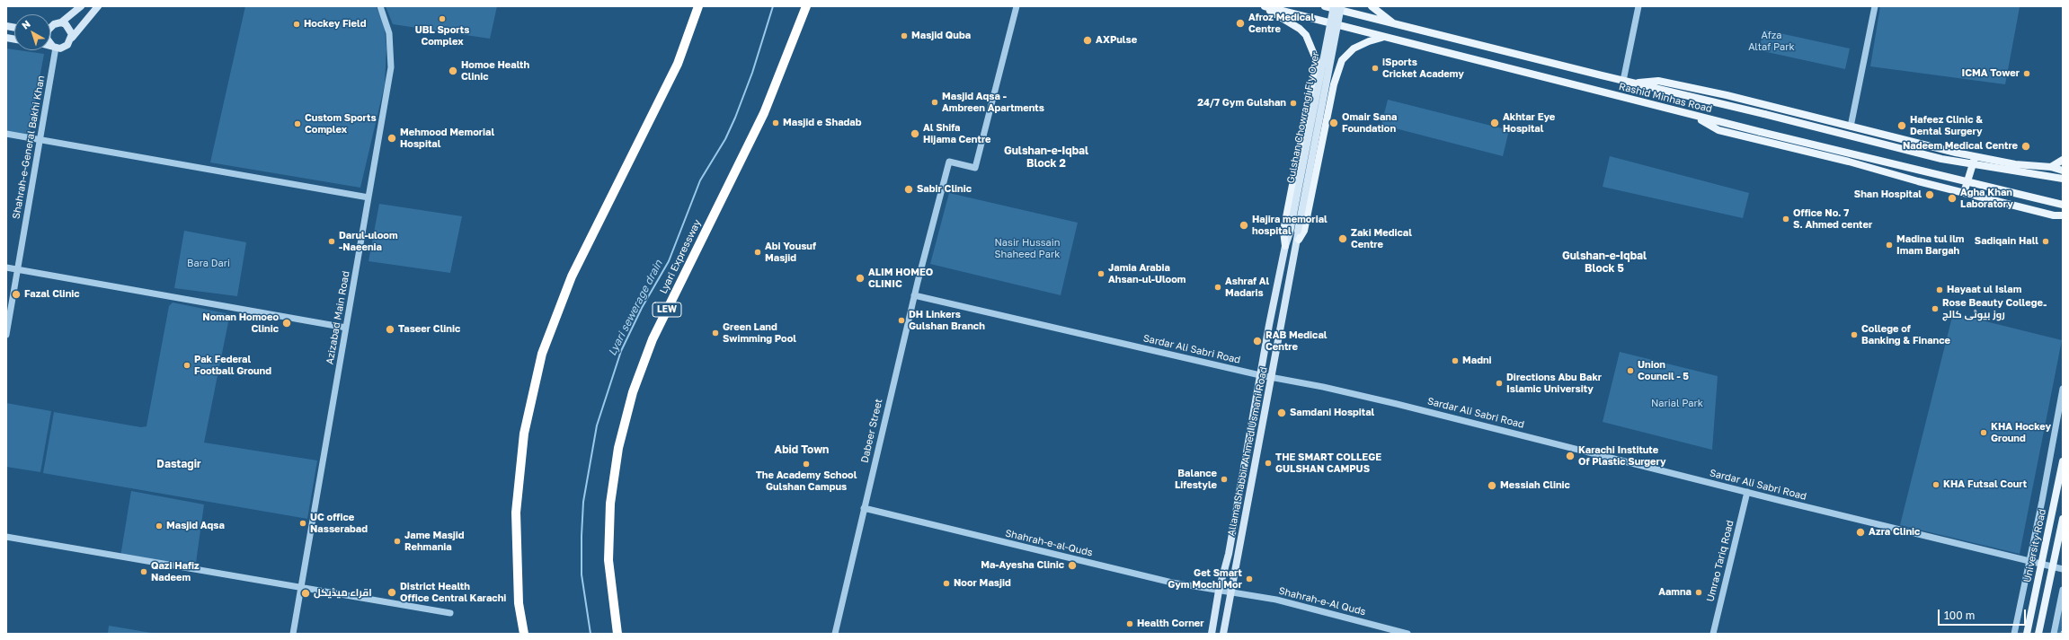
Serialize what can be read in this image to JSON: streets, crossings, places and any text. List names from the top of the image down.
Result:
{
  "streets": {
    "highway": ["Lyari Expressway", "LEW"],
    "main road": [
      "Rashid Minhas Road",
      "Gulshan Chowrangi Fly Over",
      "Allama Shabbir Ahmed Usmani Road",
      "University Road"
    ],
    "street": [
      "Shahrah-e-General Bakhi Khan",
      "Azizabad Main Road",
      "Sardar Ali Sabri Road",
      "Dabeer Street",
      "Shahrah-e-al-Quds",
      "Umrao Tariq Road",
      "Shahrah-e-Al Quds"
    ]
  },
  "crossings": [
    ["Gulshan Chowrangi Fly Over", "Allama Shabbir Ahmed Usmani Road"],
    ["Sardar Ali Sabri Road", "Dabeer Street"],
    ["Sardar Ali Sabri Road", "Allama Shabbir Ahmed Usmani Road"],
    ["Sardar Ali Sabri Road", "Umrao Tariq Road"],
    ["Dabeer Street", "Shahrah-e-al-Quds"],
    ["Allama Shabbir Ahmed Usmani Road", "Shahrah-e-al-Quds"],
    ["Allama Shabbir Ahmed Usmani Road", "Shahrah-e-Al Quds"],
    ["Shahrah-e-al-Quds", "Shahrah-e-Al Quds"]
  ],
  "districts": [
    "Gulshan-e-Iqbal Block 2",
    "Gulshan-e-Iqbal Block 5",
    "Abid Town",
    "Dastagir"
  ],
  "water": ["Lyari sewerage drain"],
  "parks": [
    "Afza Altaf Park",
    "Nasir Hussain Shaheed Park",
    "Bara Dari",
    "Narial Park"
  ],
  "places": [
    "UBL Sports Complex",
    "Afroz Medical Centre",
    "Hockey Field",
    "Masjid Quba",
    "AXPulse",
    "iSports Cricket Academy",
    "Homoe Health Clinic",
    "ICMA Tower",
    "Masjid Aqsa - Ambreen Apartments",
    "24/7 Gym Gulshan",
    "Masjid e Shadab",
    "Omair Sana Foundation",
    "Akhtar Eye Hospital",
    "Custom Sports Complex",
    "Hafeez Clinic & Dental Surgery",
    "Al Shifa Hijama Centre",
    "Mehmood Memorial Hospital",
    "Nadeem Medical Centre",
    "Sabir Clinic",
    "Shan Hospital",
    "Agha Khan Laboratory",
    "Office No. 7 S. Ahmed center",
    "Hajira memorial hospital",
    "Zaki Medical Centre",
    "Darul-uloom -Naeenia",
    "Sadiqain Hall",
    "Madina tul ilm Imam Bargah",
    "Abi Yousuf Masjid",
    "Jamia Arabia Ahsan-ul-Uloom",
    "ALIM HOMEO CLINIC",
    "Ashraf Al Madaris",
    "Hayaat ul Islam",
    "Fazal Clinic",
    "Rose Beauty College۔ روز بیوٹی کالج",
    "DH Linkers Gulshan Branch",
    "Noman Homoeo Clinic",
    "Taseer Clinic",
    "Green Land Swimming Pool",
    "College of Banking & Finance",
    "RAB Medical Centre",
    "Madni",
    "Pak Federal Football Ground",
    "Union Council - 5",
    "Directions Abu Bakr Islamic University",
    "Samdani Hospital",
    "KHA Hockey Ground",
    "Karachi Institute Of Plastic Surgery",
    "THE SMART COLLEGE GULSHAN CAMPUS",
    "The Academy School Gulshan Campus",
    "Balance Lifestyle",
    "KHA Futsal Court",
    "Messiah Clinic",
    "UC office Nasserabad",
    "Masjid Aqsa",
    "Azra Clinic",
    "Jame Masjid Rehmania",
    "Ma-Ayesha Clinic",
    "Qazi Hafiz Nadeem",
    "Get Smart Gym Mochi Mor",
    "Noor Masjid",
    "District Health Office Central Karachi",
    "Aamna",
    "اقراء میڈیکل",
    "Health Corner"
  ],
  "scale_bar": "100 m",
  "north": "top left"
}
